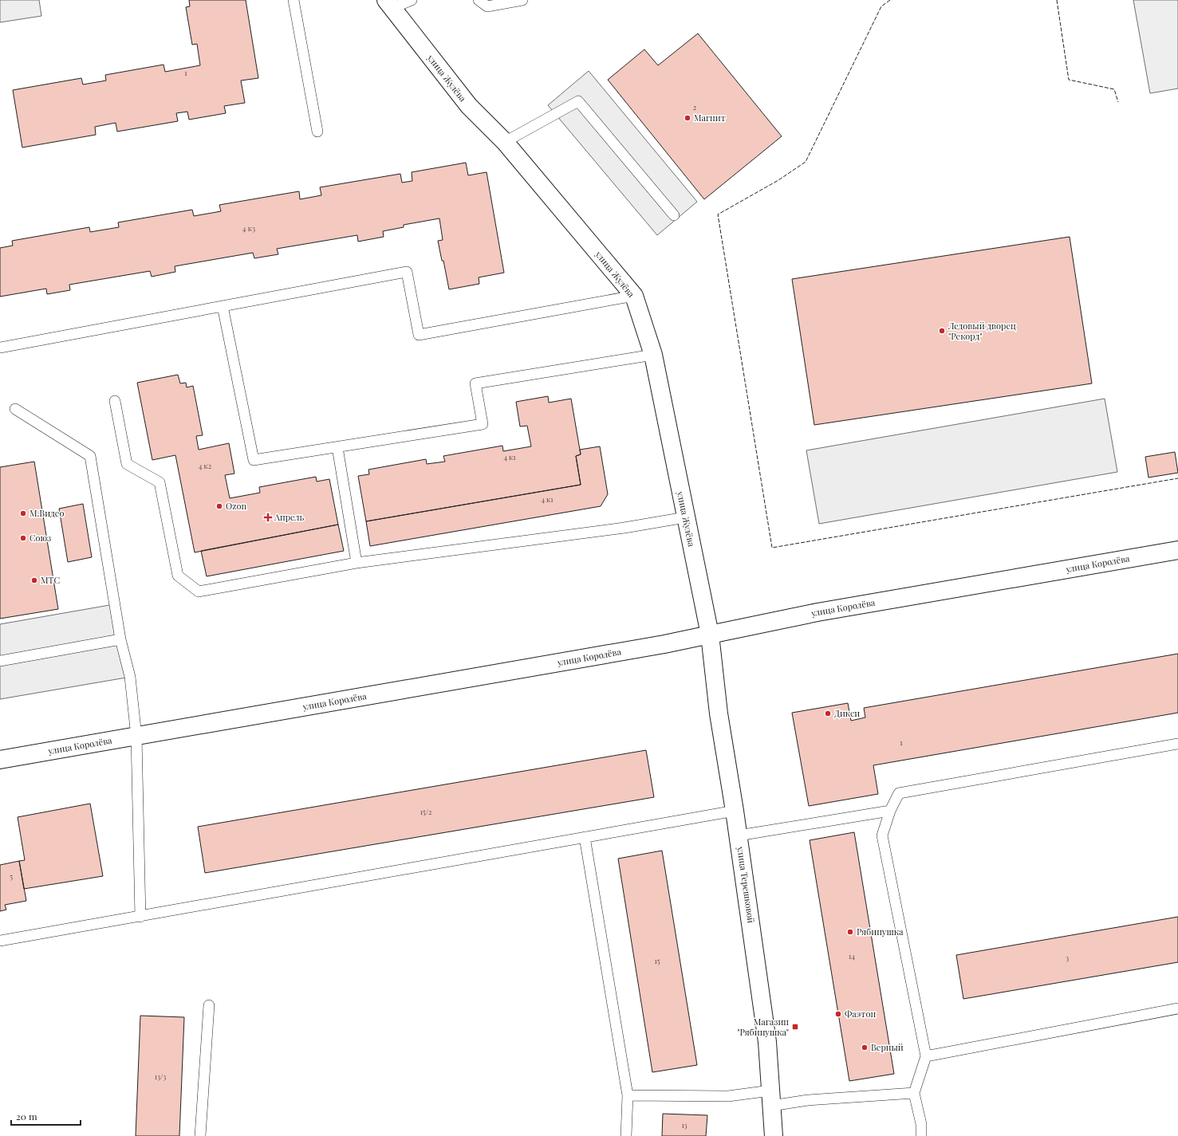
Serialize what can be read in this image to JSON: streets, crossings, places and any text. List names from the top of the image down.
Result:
{
  "streets": {
    "street": ["улица Жулёва", "улица Королёва", "улица Терешковой"]
  },
  "crossings": [
    ["улица Жулёва", "улица Королёва"],
    ["улица Жулёва", "улица Терешковой"],
    ["улица Королёва", "улица Терешковой"]
  ],
  "places": {
    "other": [
      "Магнит",
      "Ледовый дворец \"Рекорд\"",
      "Ozon",
      "М.Видео",
      "Союз",
      "МТС",
      "Дикси",
      "Рябинушка",
      "Фаэтон",
      "Верный"
    ],
    "health": ["Апрель"],
    "transit": ["Магазин \"Рябинушка\""]
  },
  "house_numbers": [
    "1",
    "2",
    "4 к3",
    "4 к1",
    "4 к2",
    "4 к1",
    "1",
    "15/2",
    "5",
    "14",
    "3",
    "15",
    "13/3",
    "13"
  ],
  "scale_bar": "20 m"
}
